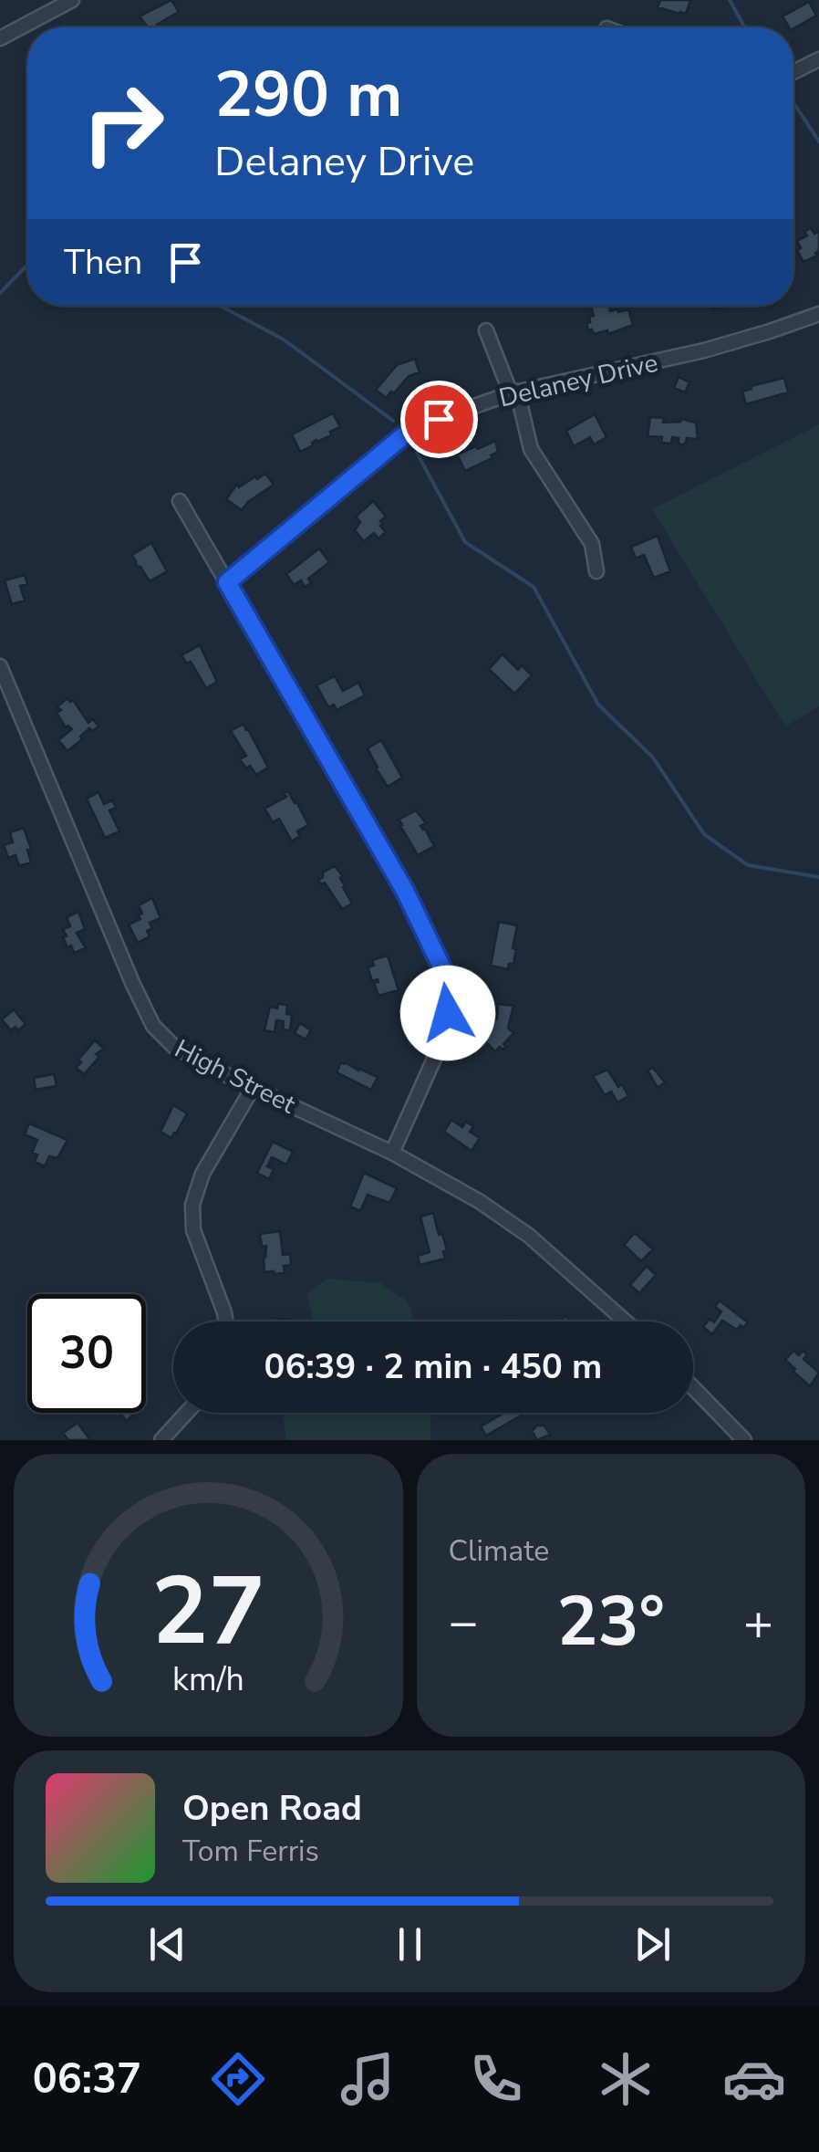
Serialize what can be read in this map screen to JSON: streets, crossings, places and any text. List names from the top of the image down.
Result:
{
  "streets": {
    "street": ["Delaney Drive", "High Street"]
  },
  "page": {
    "turn": ["290 m", "Delaney Drive"],
    "then": "Then",
    "limit": "30",
    "trip": "06:39 · 2 min · 450 m",
    "tile": "Climate",
    "heat": ["−", "23°", "+"],
    "song": ["Open Road", "Tom Ferris"],
    "tabs": "06:37",
    "gauge": ["27", "km/h"]
  }
}
